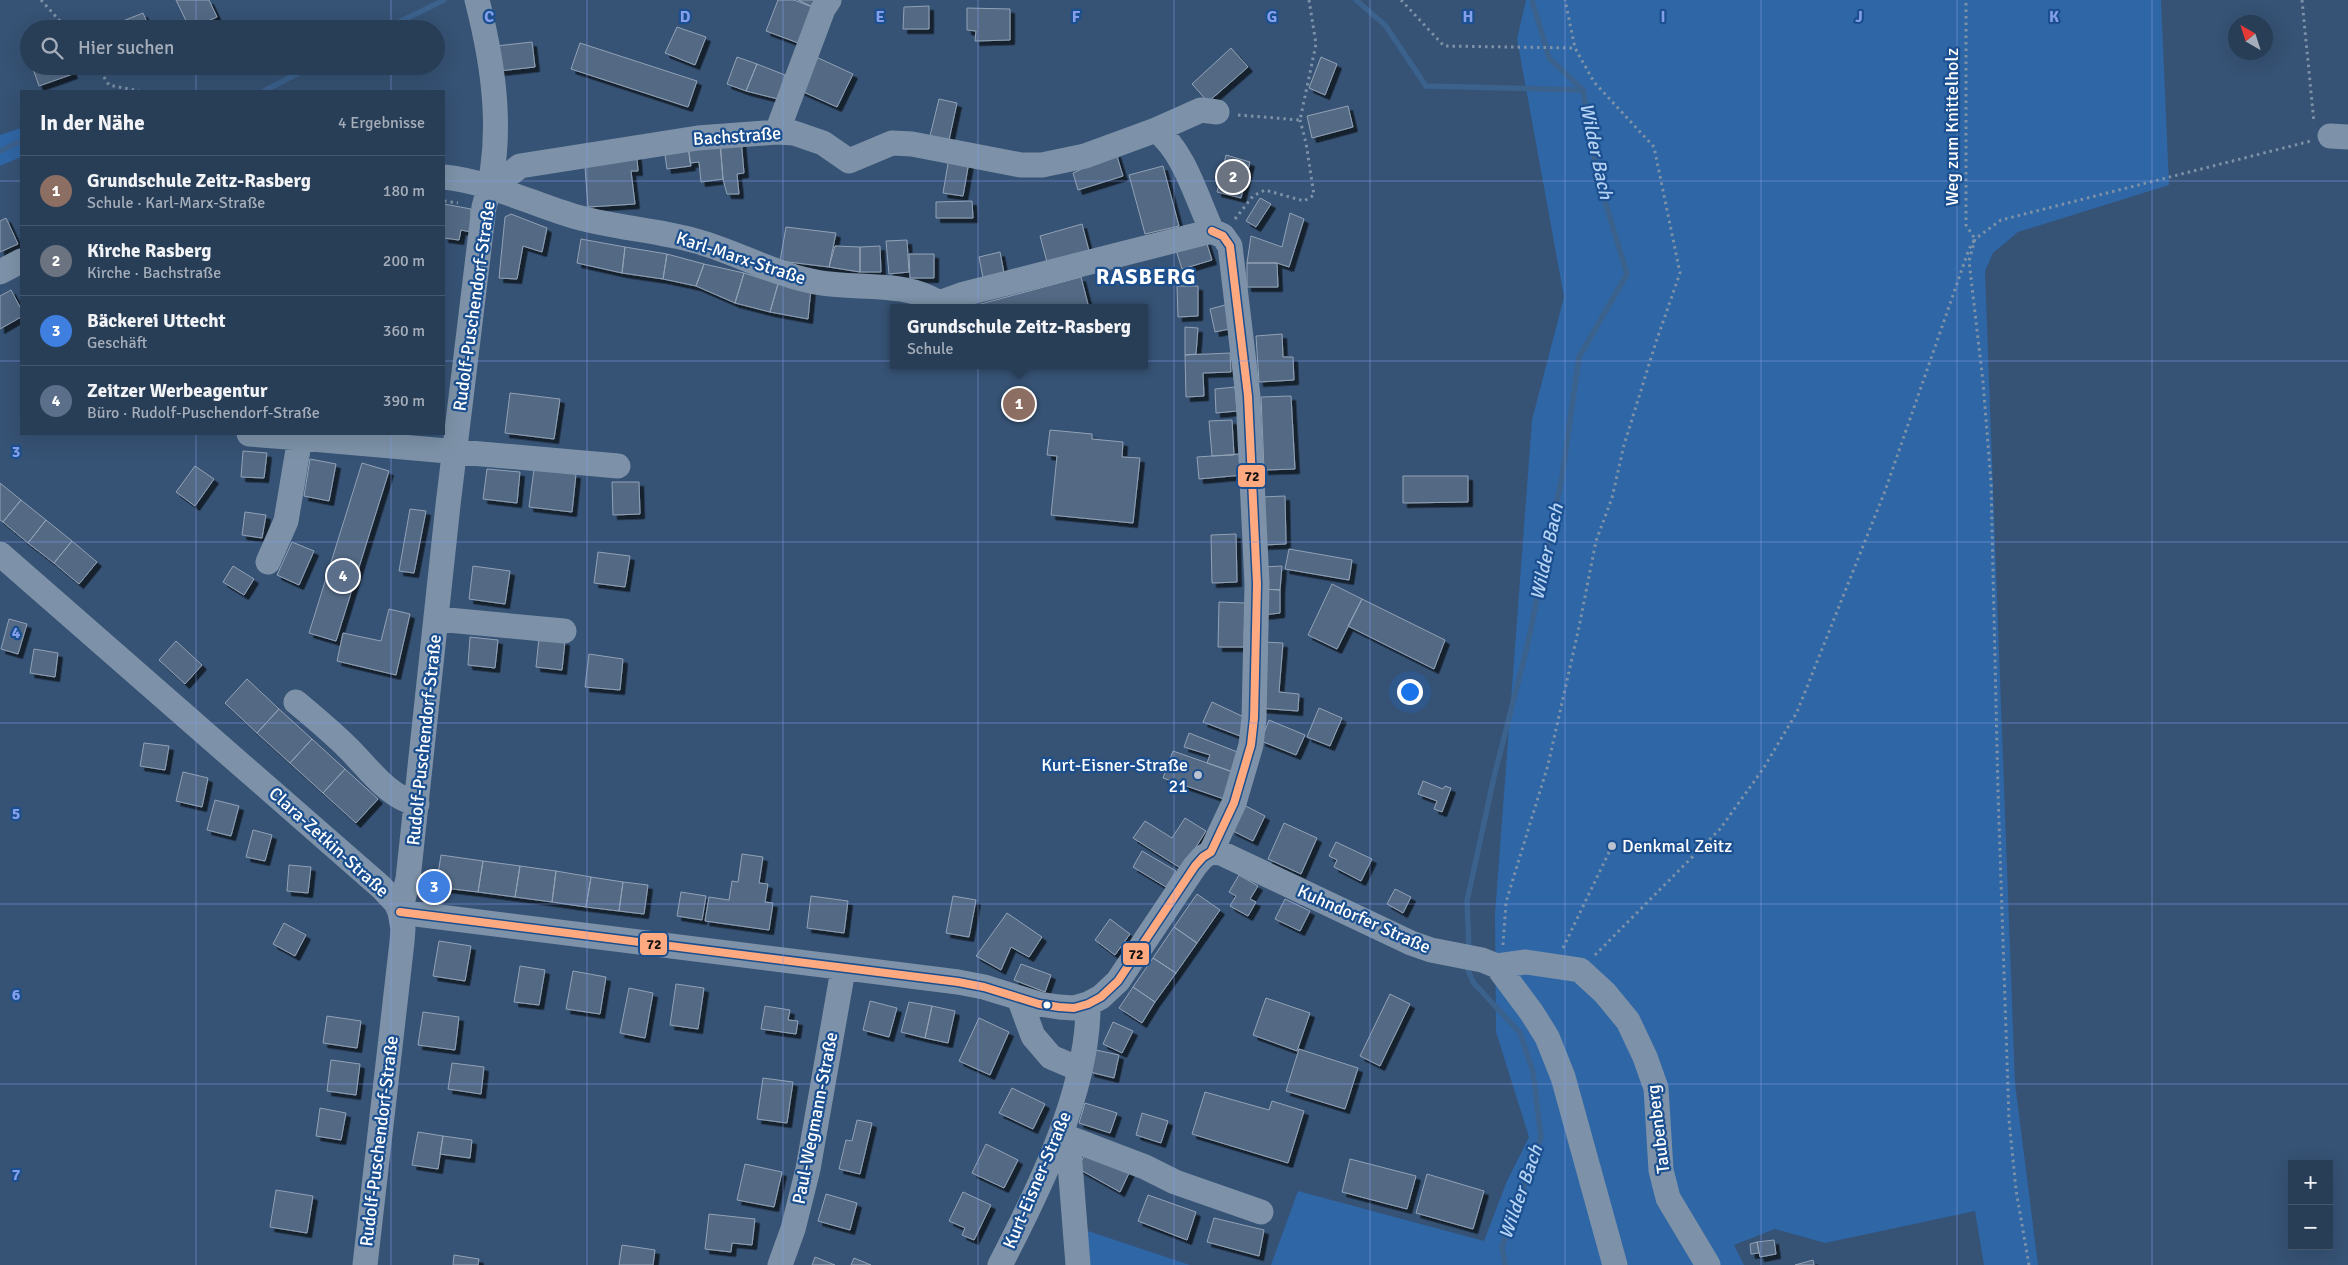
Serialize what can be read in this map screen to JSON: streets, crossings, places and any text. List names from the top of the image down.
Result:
{
  "streets": {
    "street": [
      "Bachstraße",
      "Karl-Marx-Straße",
      "Rudolf-Puschendorf-Straße",
      "Clara-Zetkin-Straße",
      "Kuhndorfer Straße",
      "Paul-Wegmann-Straße",
      "Taubenberg",
      "Kurt-Eisner-Straße"
    ],
    "path": ["Weg zum Knittelholz"]
  },
  "crossings": [
    ["Bachstraße", "Karl-Marx-Straße"],
    ["Bachstraße", "Rudolf-Puschendorf-Straße"],
    ["Karl-Marx-Straße", "Rudolf-Puschendorf-Straße"],
    ["Rudolf-Puschendorf-Straße", "Clara-Zetkin-Straße"],
    ["Clara-Zetkin-Straße", "Paul-Wegmann-Straße"],
    ["Clara-Zetkin-Straße", "Kurt-Eisner-Straße"]
  ],
  "districts": ["RASBERG"],
  "water": ["Wilder Bach"],
  "places": ["Kurt-Eisner-Straße 21", "Denkmal Zeitz"],
  "lines": ["transit line 72"],
  "north": "top left",
  "page": {
    "search": "Hier suchen",
    "heading": ["In der Nähe", "4 Ergebnisse"],
    "list": [
      {
        "mark": "1",
        "name": "Grundschule Zeitz-Rasberg",
        "note": "Schule · Karl-Marx-Straße",
        "value": "180 m"
      },
      {
        "mark": "2",
        "name": "Kirche Rasberg",
        "note": "Kirche · Bachstraße",
        "value": "200 m"
      },
      {
        "mark": "3",
        "name": "Bäckerei Uttecht",
        "note": "Geschäft",
        "value": "360 m"
      },
      {
        "mark": "4",
        "name": "Zeitzer Werbeagentur",
        "note": "Büro · Rudolf-Puschendorf-Straße",
        "value": "390 m"
      }
    ],
    "pins": [
      "2",
      "1",
      "4",
      "3"
    ],
    "popup": ["Grundschule Zeitz-Rasberg", "Schule"],
    "map_buttons": ["+", "−"]
  },
  "grid": {
    "columns": [
      "C",
      "D",
      "E",
      "F",
      "G",
      "H",
      "I",
      "J",
      "K"
    ],
    "rows": [
      "3",
      "4",
      "5",
      "6",
      "7"
    ]
  }
}
